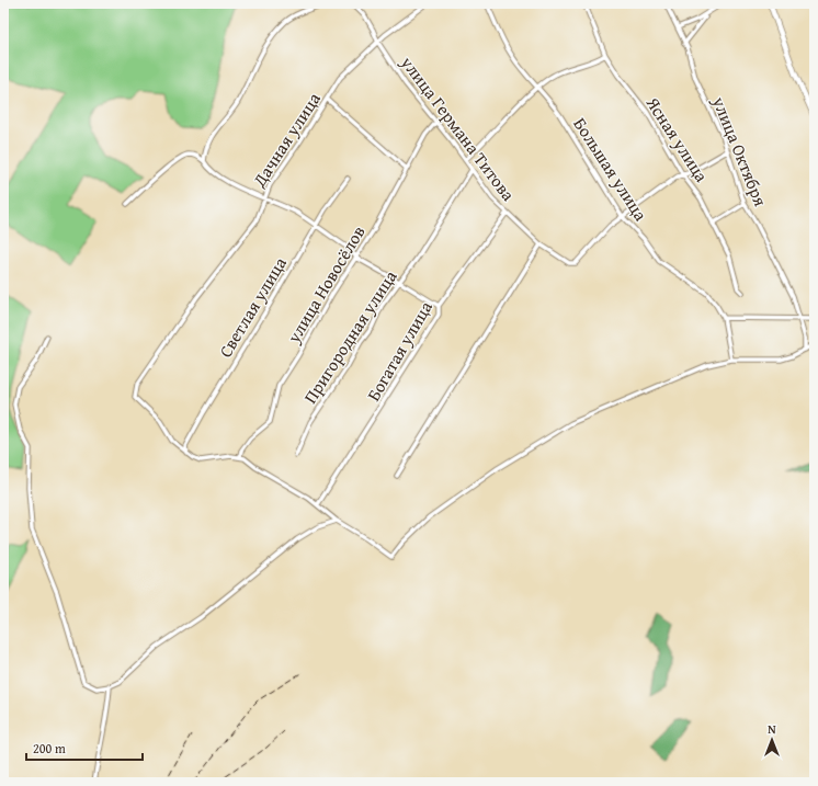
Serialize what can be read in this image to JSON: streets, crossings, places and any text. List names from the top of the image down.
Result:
{
  "streets": {
    "street": [
      "улица Германа Титова",
      "Дачная улица",
      "Ясная улица",
      "улица Октября",
      "Большая улица",
      "улица Новосёлов",
      "Светлая улица",
      "Пригородная улица",
      "Богатая улица"
    ]
  },
  "crossings": [
    ["улица Германа Титова", "Дачная улица"],
    ["улица Германа Титова", "Большая улица"],
    ["улица Германа Титова", "улица Новосёлов"],
    ["улица Германа Титова", "Пригородная улица"],
    ["улица Германа Титова", "Богатая улица"],
    ["Дачная улица", "Светлая улица"]
  ],
  "scale_bar": "200 m",
  "north": "top"
}
